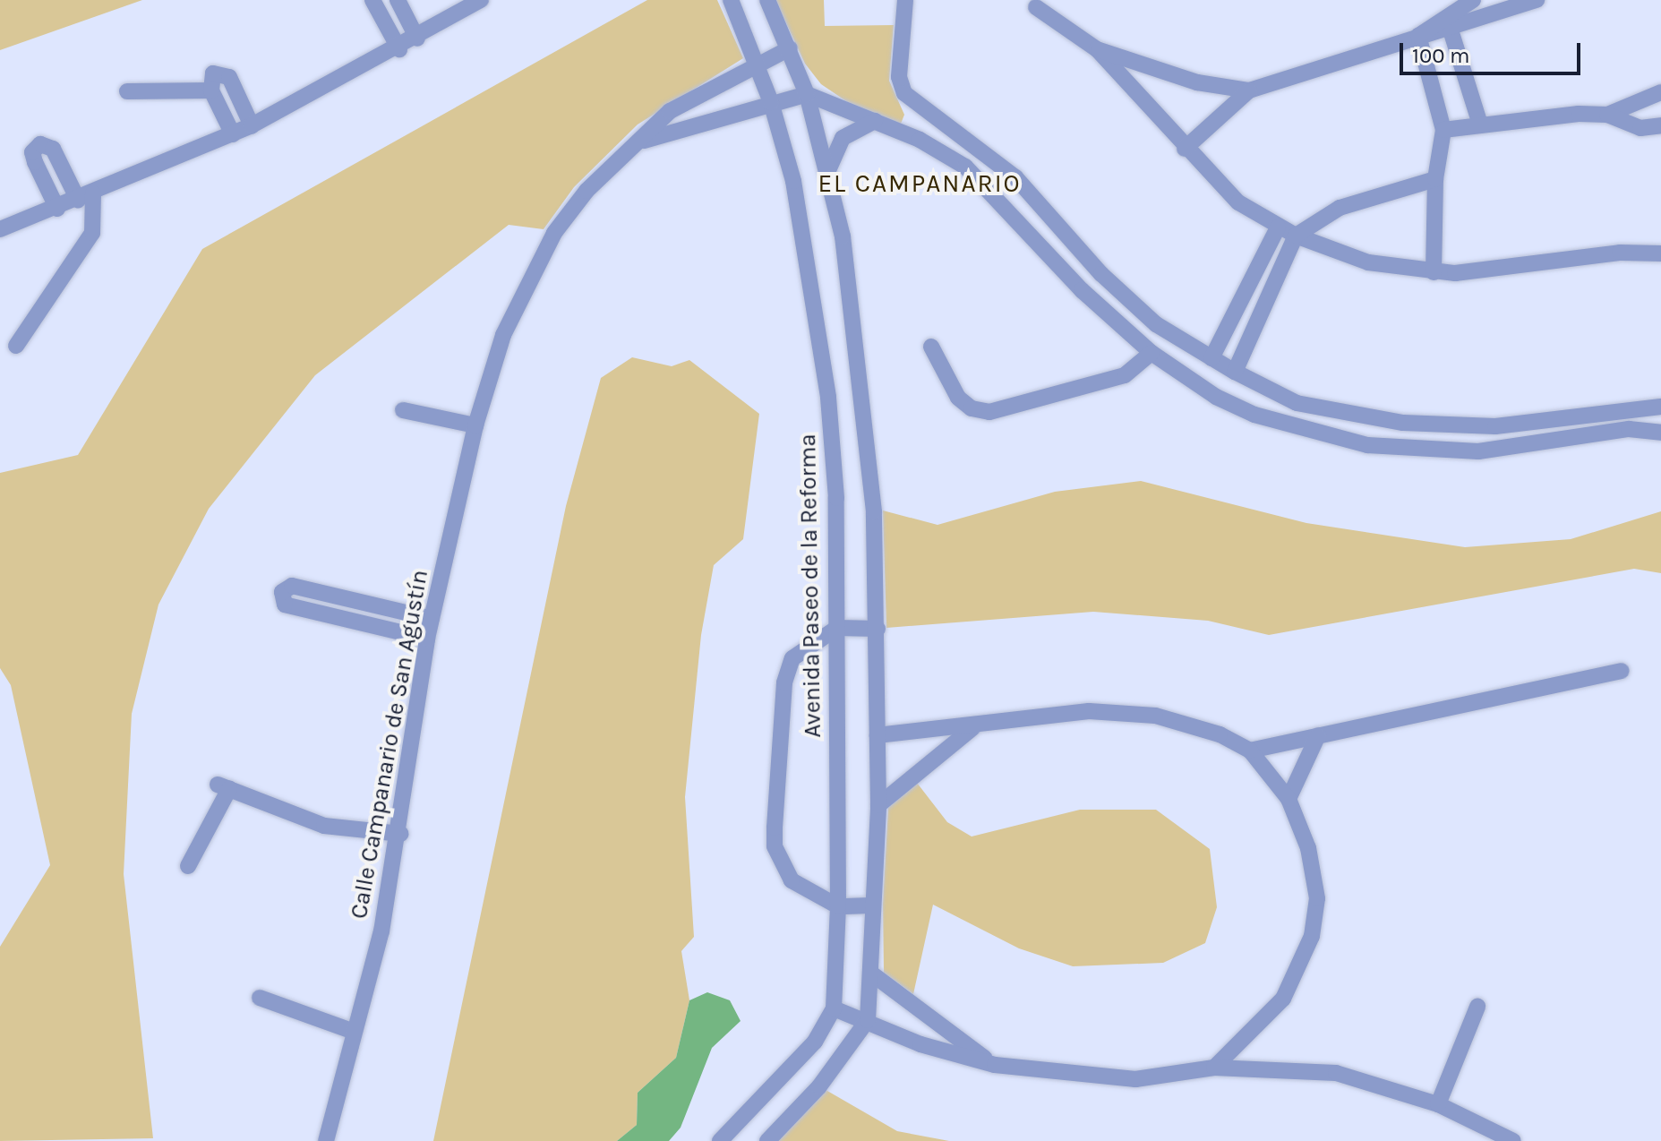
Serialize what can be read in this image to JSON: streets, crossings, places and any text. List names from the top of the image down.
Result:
{
  "streets": {
    "street": ["Avenida Paseo de la Reforma", "Calle Campanario de San Agustín"]
  },
  "crossings": [
    ["Avenida Paseo de la Reforma", "Calle Campanario de San Agustín"]
  ],
  "districts": ["EL CAMPANARIO"],
  "scale_bar": "100 m"
}
